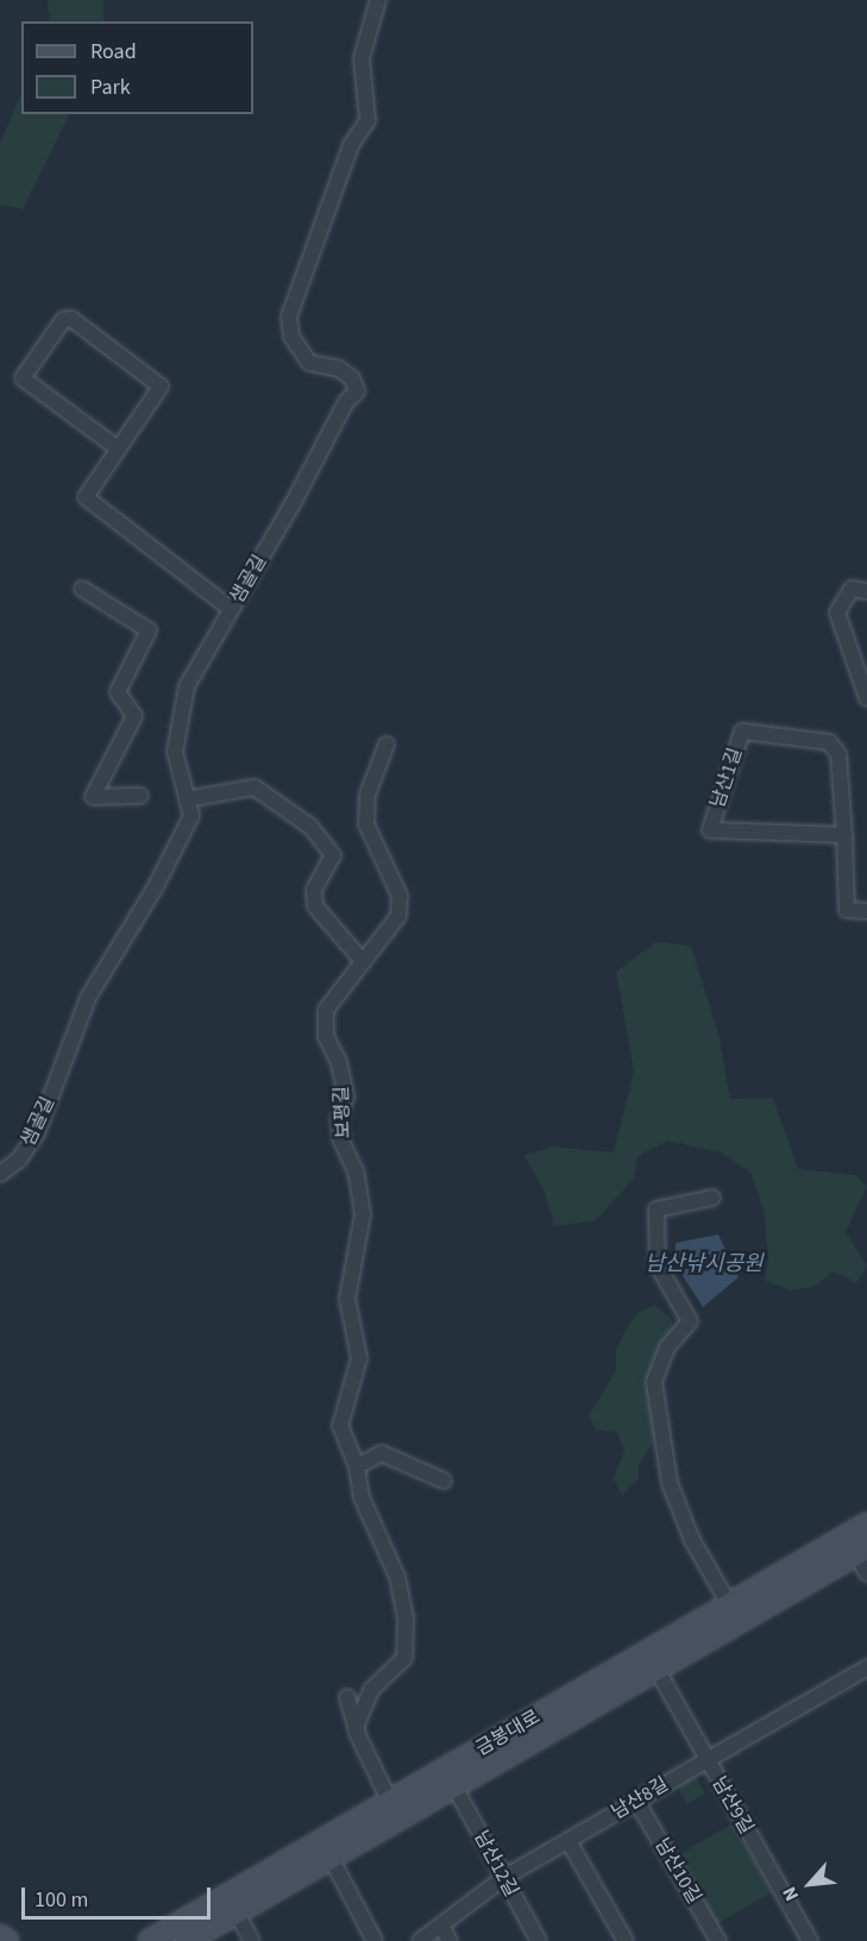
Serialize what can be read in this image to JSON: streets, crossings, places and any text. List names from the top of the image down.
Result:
{
  "streets": {
    "street": [
      "샘골길",
      "남산1길",
      "보평길",
      "금봉대로",
      "남산8길",
      "남산9길",
      "남산12길",
      "남산10길"
    ]
  },
  "crossings": [
    ["금봉대로", "남산9길"],
    ["금봉대로", "남산12길"],
    ["남산8길", "남산9길"],
    ["남산8길", "남산12길"],
    ["남산8길", "남산10길"]
  ],
  "water": ["남산낚시공원"],
  "legend": ["Road", "Park"],
  "scale_bar": "100 m",
  "north": "bottom left"
}
